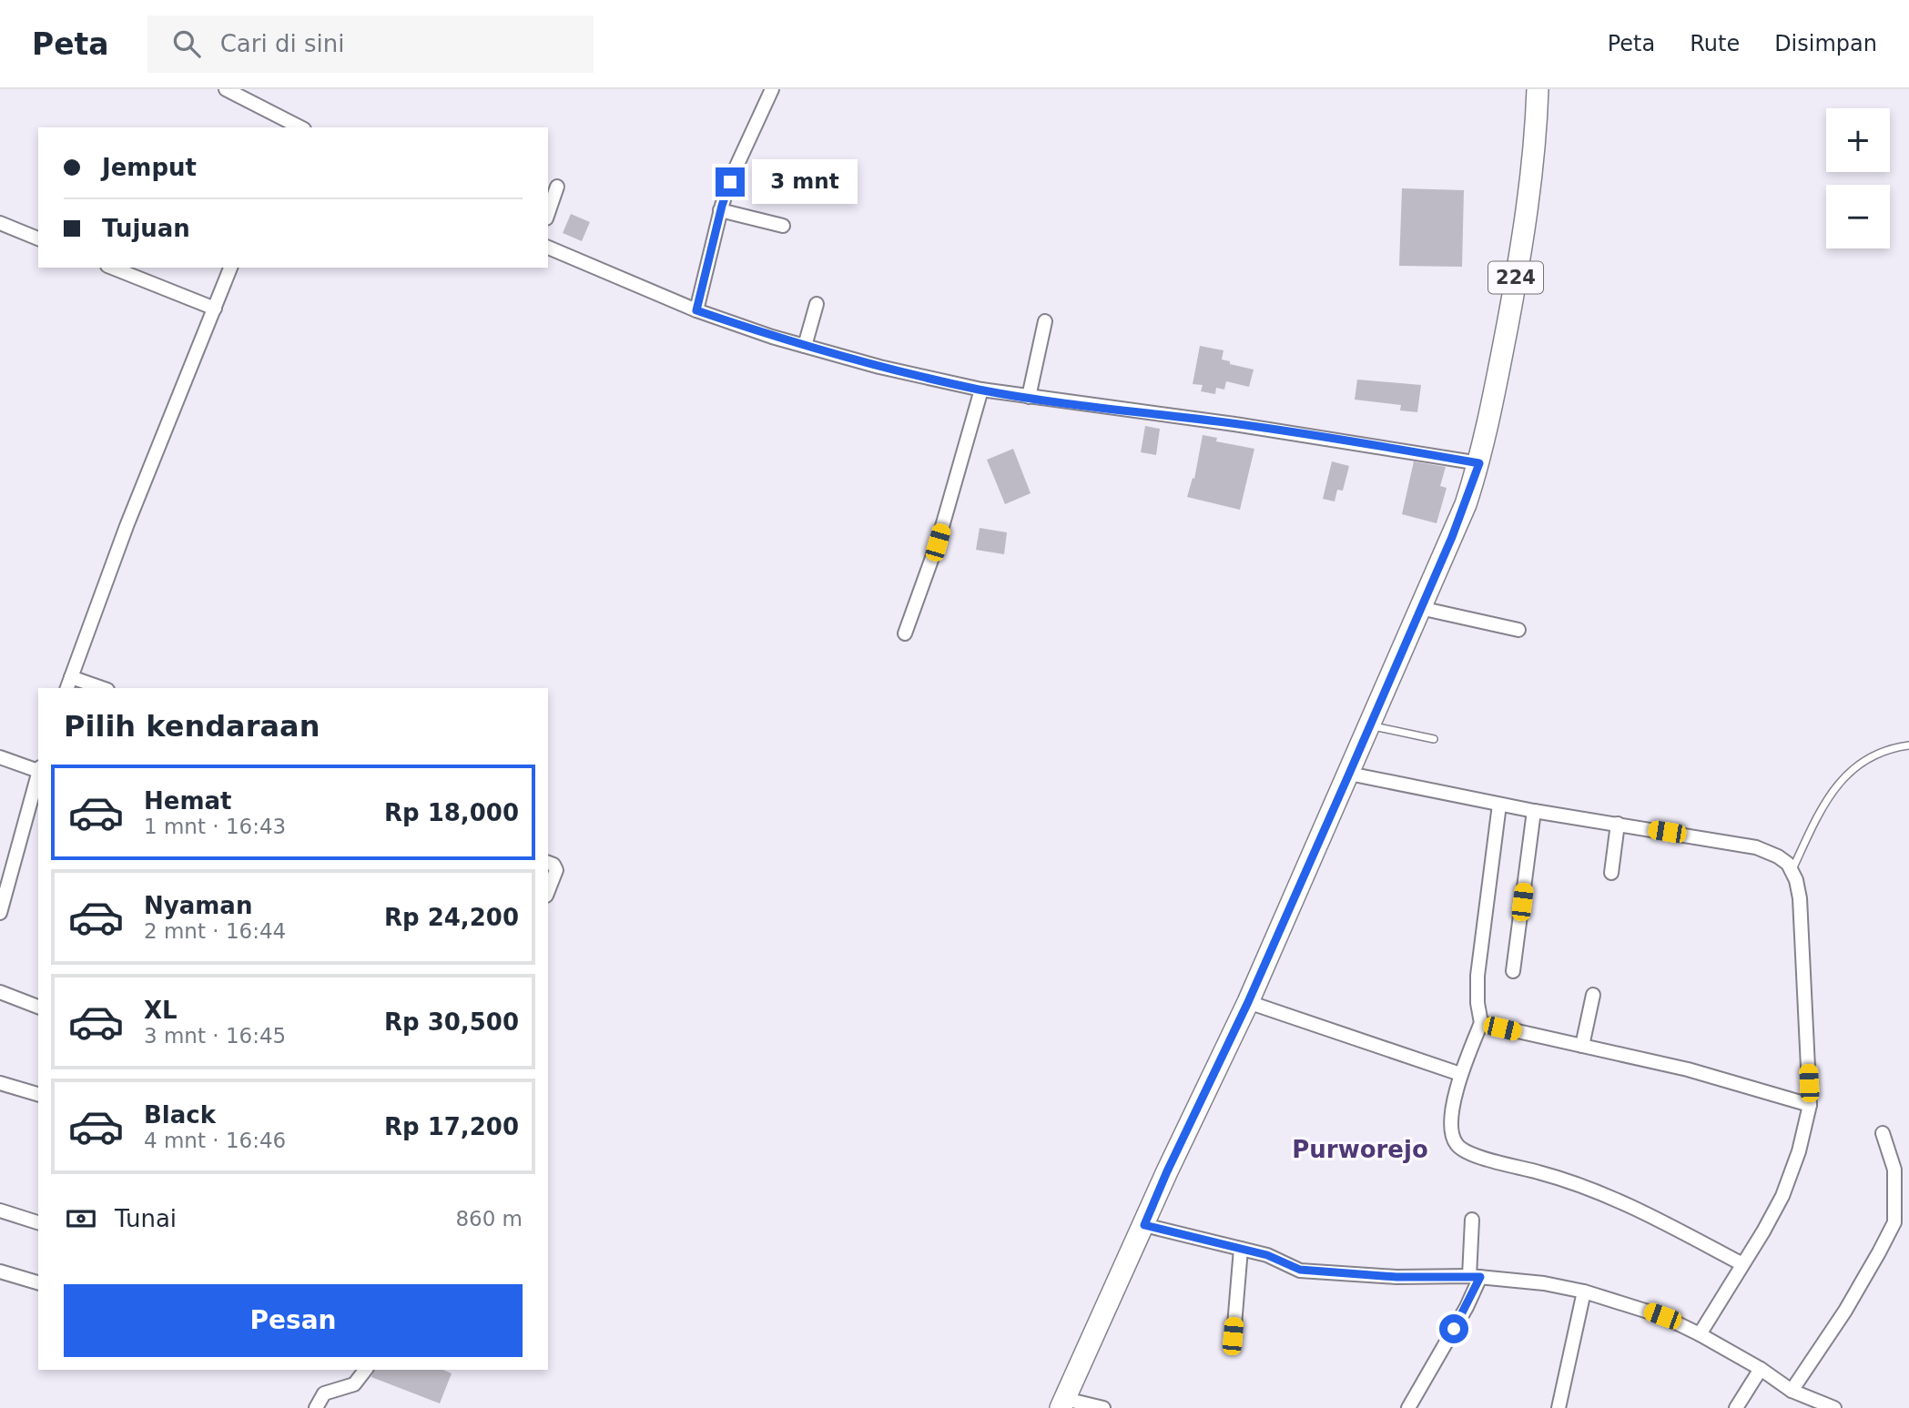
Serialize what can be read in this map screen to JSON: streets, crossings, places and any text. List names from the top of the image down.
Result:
{
  "streets": {
    "main road": ["224"]
  },
  "districts": ["Purworejo"],
  "page": {
    "header": "Peta",
    "search": "Cari di sini",
    "nav": ["Peta", "Rute", "Disimpan"],
    "map_buttons": ["+", "−"],
    "banner": ["Jemput", "Tujuan"],
    "bubble": "3 mnt",
    "heading": "Pilih kendaraan",
    "list": [
      {
        "name": "Hemat",
        "note": "1 mnt · 16:43",
        "value": "Rp 18,000"
      },
      {
        "name": "Nyaman",
        "note": "2 mnt · 16:44",
        "value": "Rp 24,200"
      },
      {
        "name": "XL",
        "note": "3 mnt · 16:45",
        "value": "Rp 30,500"
      },
      {
        "name": "Black",
        "note": "4 mnt · 16:46",
        "value": "Rp 17,200"
      }
    ],
    "pay": ["Tunai", "860 m"],
    "buttons": "Pesan"
  }
}
